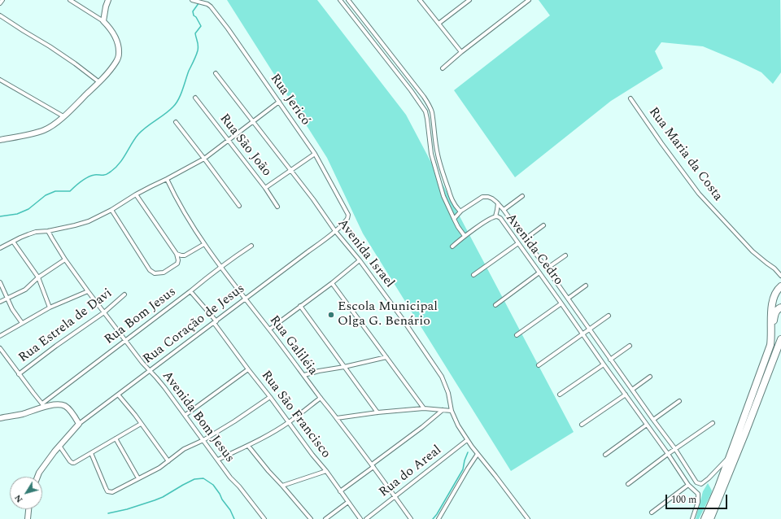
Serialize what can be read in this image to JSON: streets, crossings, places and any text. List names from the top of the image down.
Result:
{
  "streets": {
    "street": [
      "Rua Jericó",
      "Rua São João",
      "Rua Maria da Costa",
      "Avenida Cedro",
      "Avenida Israel",
      "Rua Bom Jesus",
      "Rua Coração de Jesus",
      "Rua Estrela de Davi",
      "Rua Galiléia",
      "Rua São Francisco",
      "Avenida Bom Jesus",
      "Rua do Areal"
    ]
  },
  "crossings": [
    ["Rua Jericó", "Rua Coração de Jesus"],
    ["Avenida Israel", "Rua Coração de Jesus"],
    ["Avenida Israel", "Rua do Areal"],
    ["Rua Bom Jesus", "Rua Galiléia"],
    ["Rua Bom Jesus", "Rua São Francisco"],
    ["Rua Bom Jesus", "Avenida Bom Jesus"],
    ["Rua Coração de Jesus", "Rua Galiléia"],
    ["Rua Coração de Jesus", "Rua São Francisco"],
    ["Rua Coração de Jesus", "Avenida Bom Jesus"],
    ["Rua Estrela de Davi", "Avenida Bom Jesus"],
    ["Rua Galiléia", "Rua do Areal"]
  ],
  "places": ["Escola Municipal Olga G. Benário"],
  "scale_bar": "100 m",
  "north": "bottom left"
}
